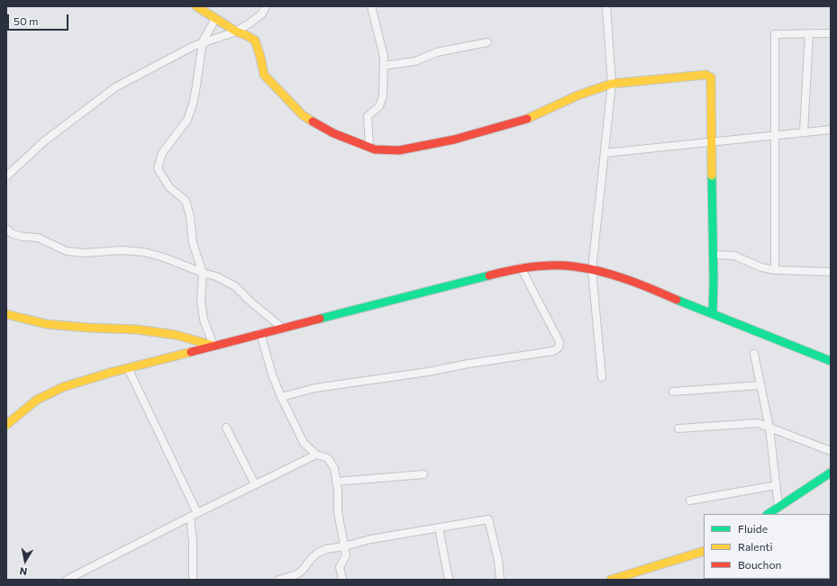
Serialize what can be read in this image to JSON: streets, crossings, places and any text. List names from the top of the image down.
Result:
{
  "legend": ["Fluide", "Ralenti", "Bouchon"],
  "scale_bar": "50 m",
  "north": "bottom"
}
